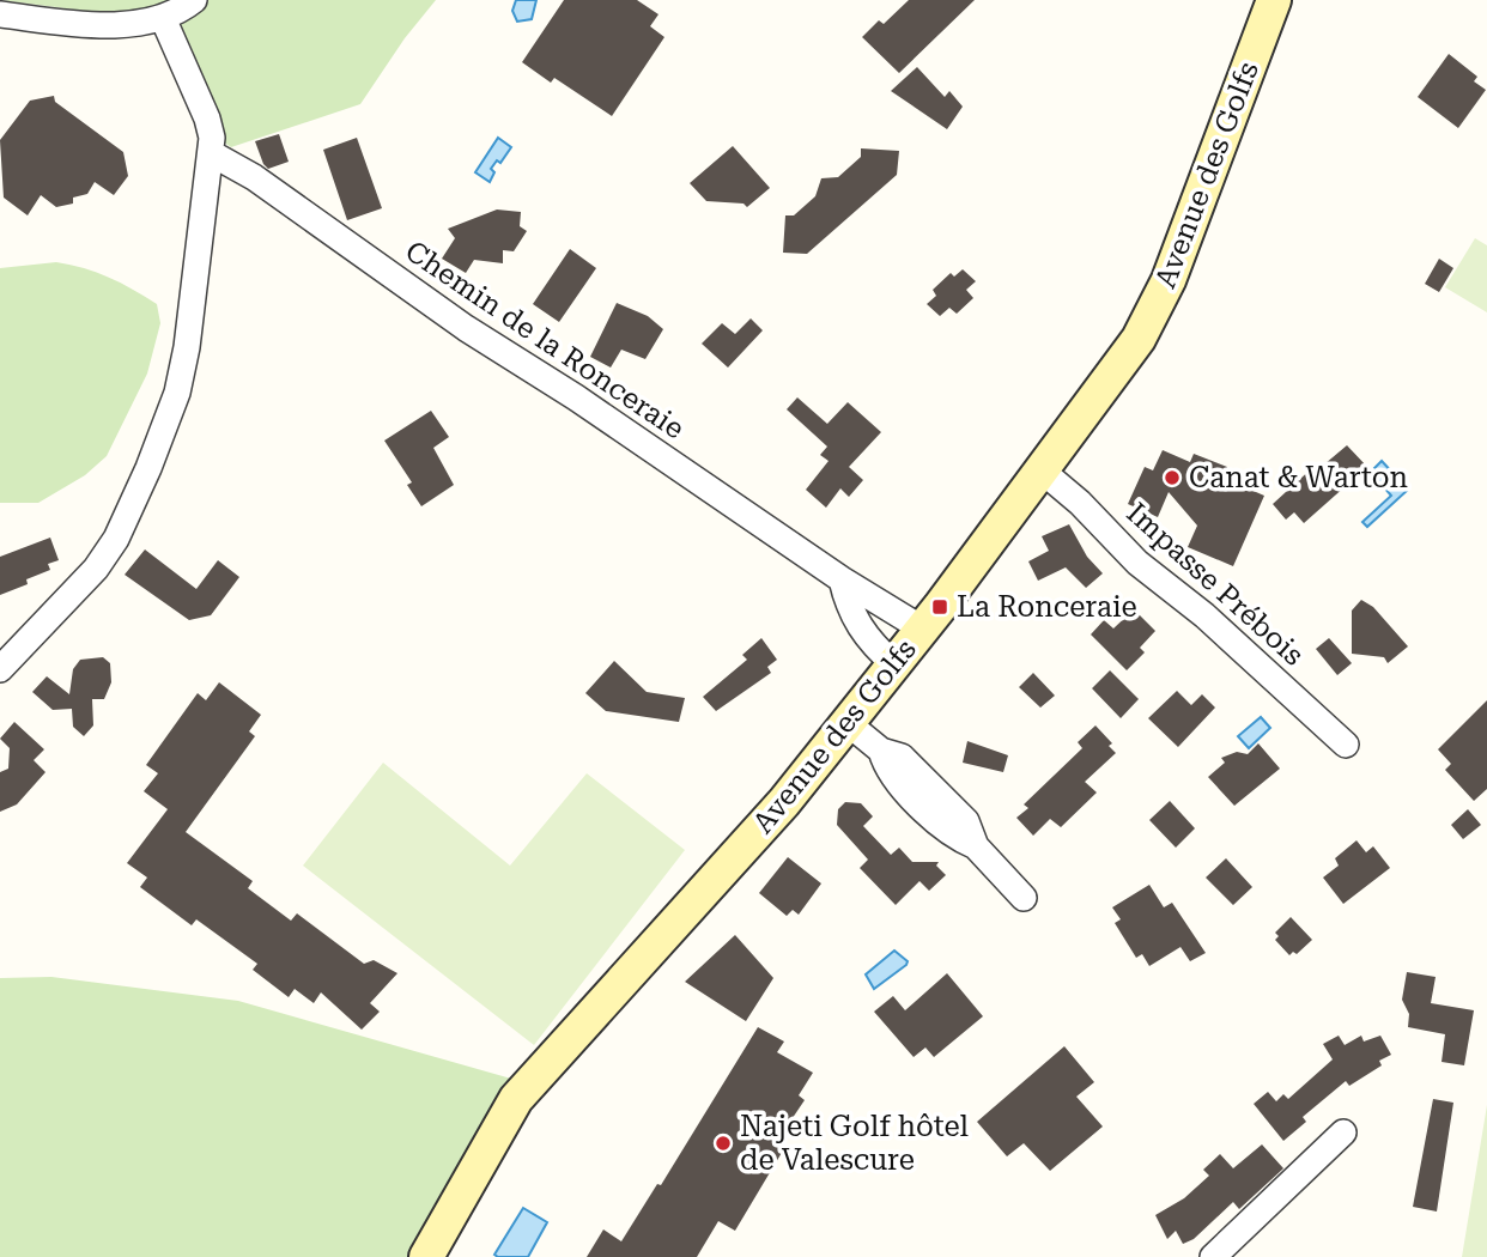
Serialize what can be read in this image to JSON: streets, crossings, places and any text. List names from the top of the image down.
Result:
{
  "streets": {
    "main road": ["Avenue des Golfs"],
    "street": ["Chemin de la Ronceraie", "Impasse Prébois"]
  },
  "crossings": [
    ["Avenue des Golfs", "Chemin de la Ronceraie"],
    ["Avenue des Golfs", "Impasse Prébois"]
  ],
  "places": {
    "other": ["Canat & Warton", "Najeti Golf hôtel de Valescure"],
    "transit": ["La Ronceraie"]
  }
}
